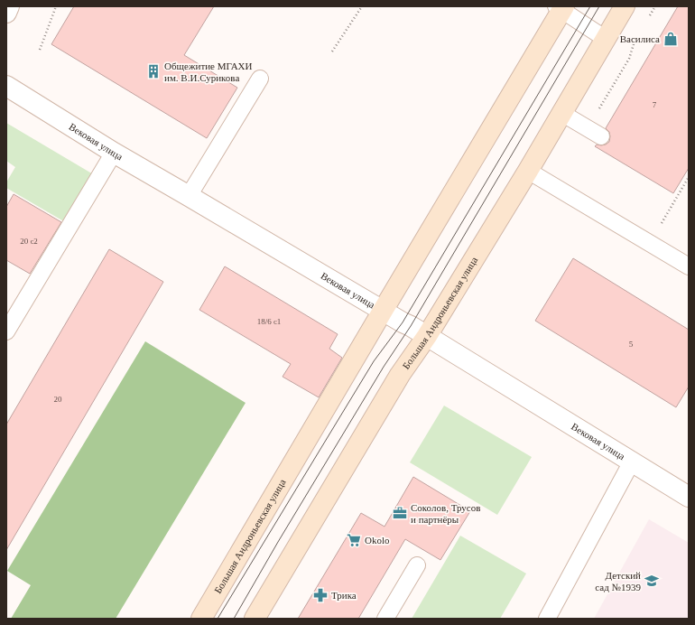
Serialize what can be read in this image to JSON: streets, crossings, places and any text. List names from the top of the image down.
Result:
{
  "streets": {
    "street": ["Вековая улица", "Большая Андроньевская улица"]
  },
  "crossings": [
    ["Вековая улица", "Большая Андроньевская улица"]
  ],
  "places": {
    "shop": ["Василиса"],
    "building": ["Общежитие МГАХИ им. В.И.Сурикова"],
    "office": ["Соколов, Трусов и партнёры"],
    "supermarket": ["Okolo"],
    "school or university": ["Детский сад №1939"],
    "pharmacy": ["Трика"]
  },
  "house_numbers": [
    "7",
    "20 с2",
    "18/6 с1",
    "5",
    "20"
  ]
}
